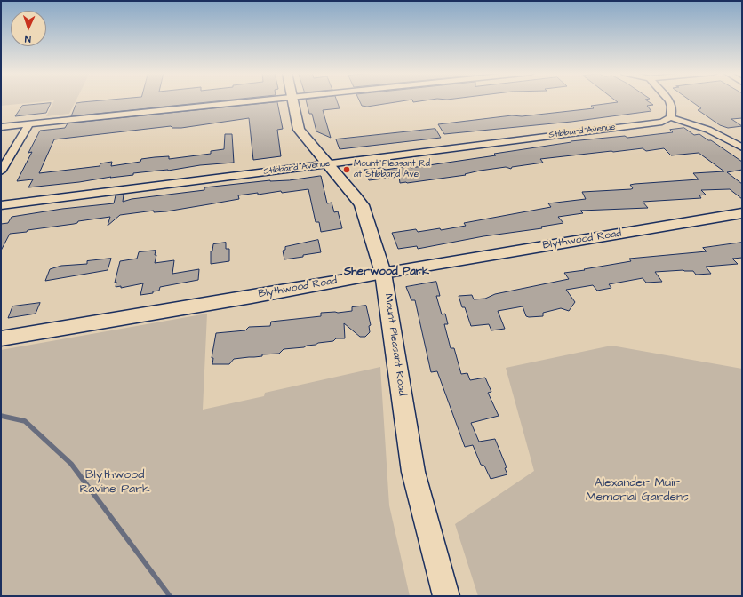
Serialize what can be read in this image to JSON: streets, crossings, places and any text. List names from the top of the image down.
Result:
{
  "streets": {
    "main road": ["Mount Pleasant Road"],
    "street": ["Stibbard Avenue", "Blythwood Road"]
  },
  "crossings": [
    ["Stibbard Avenue", "Mount Pleasant Road"],
    ["Blythwood Road", "Mount Pleasant Road"]
  ],
  "districts": ["Sherwood Park"],
  "parks": ["Blythwood Ravine Park", "Alexander Muir Memorial Gardens"],
  "places": ["Mount Pleasant Rd at Stibbard Ave"],
  "north": "bottom"
}
